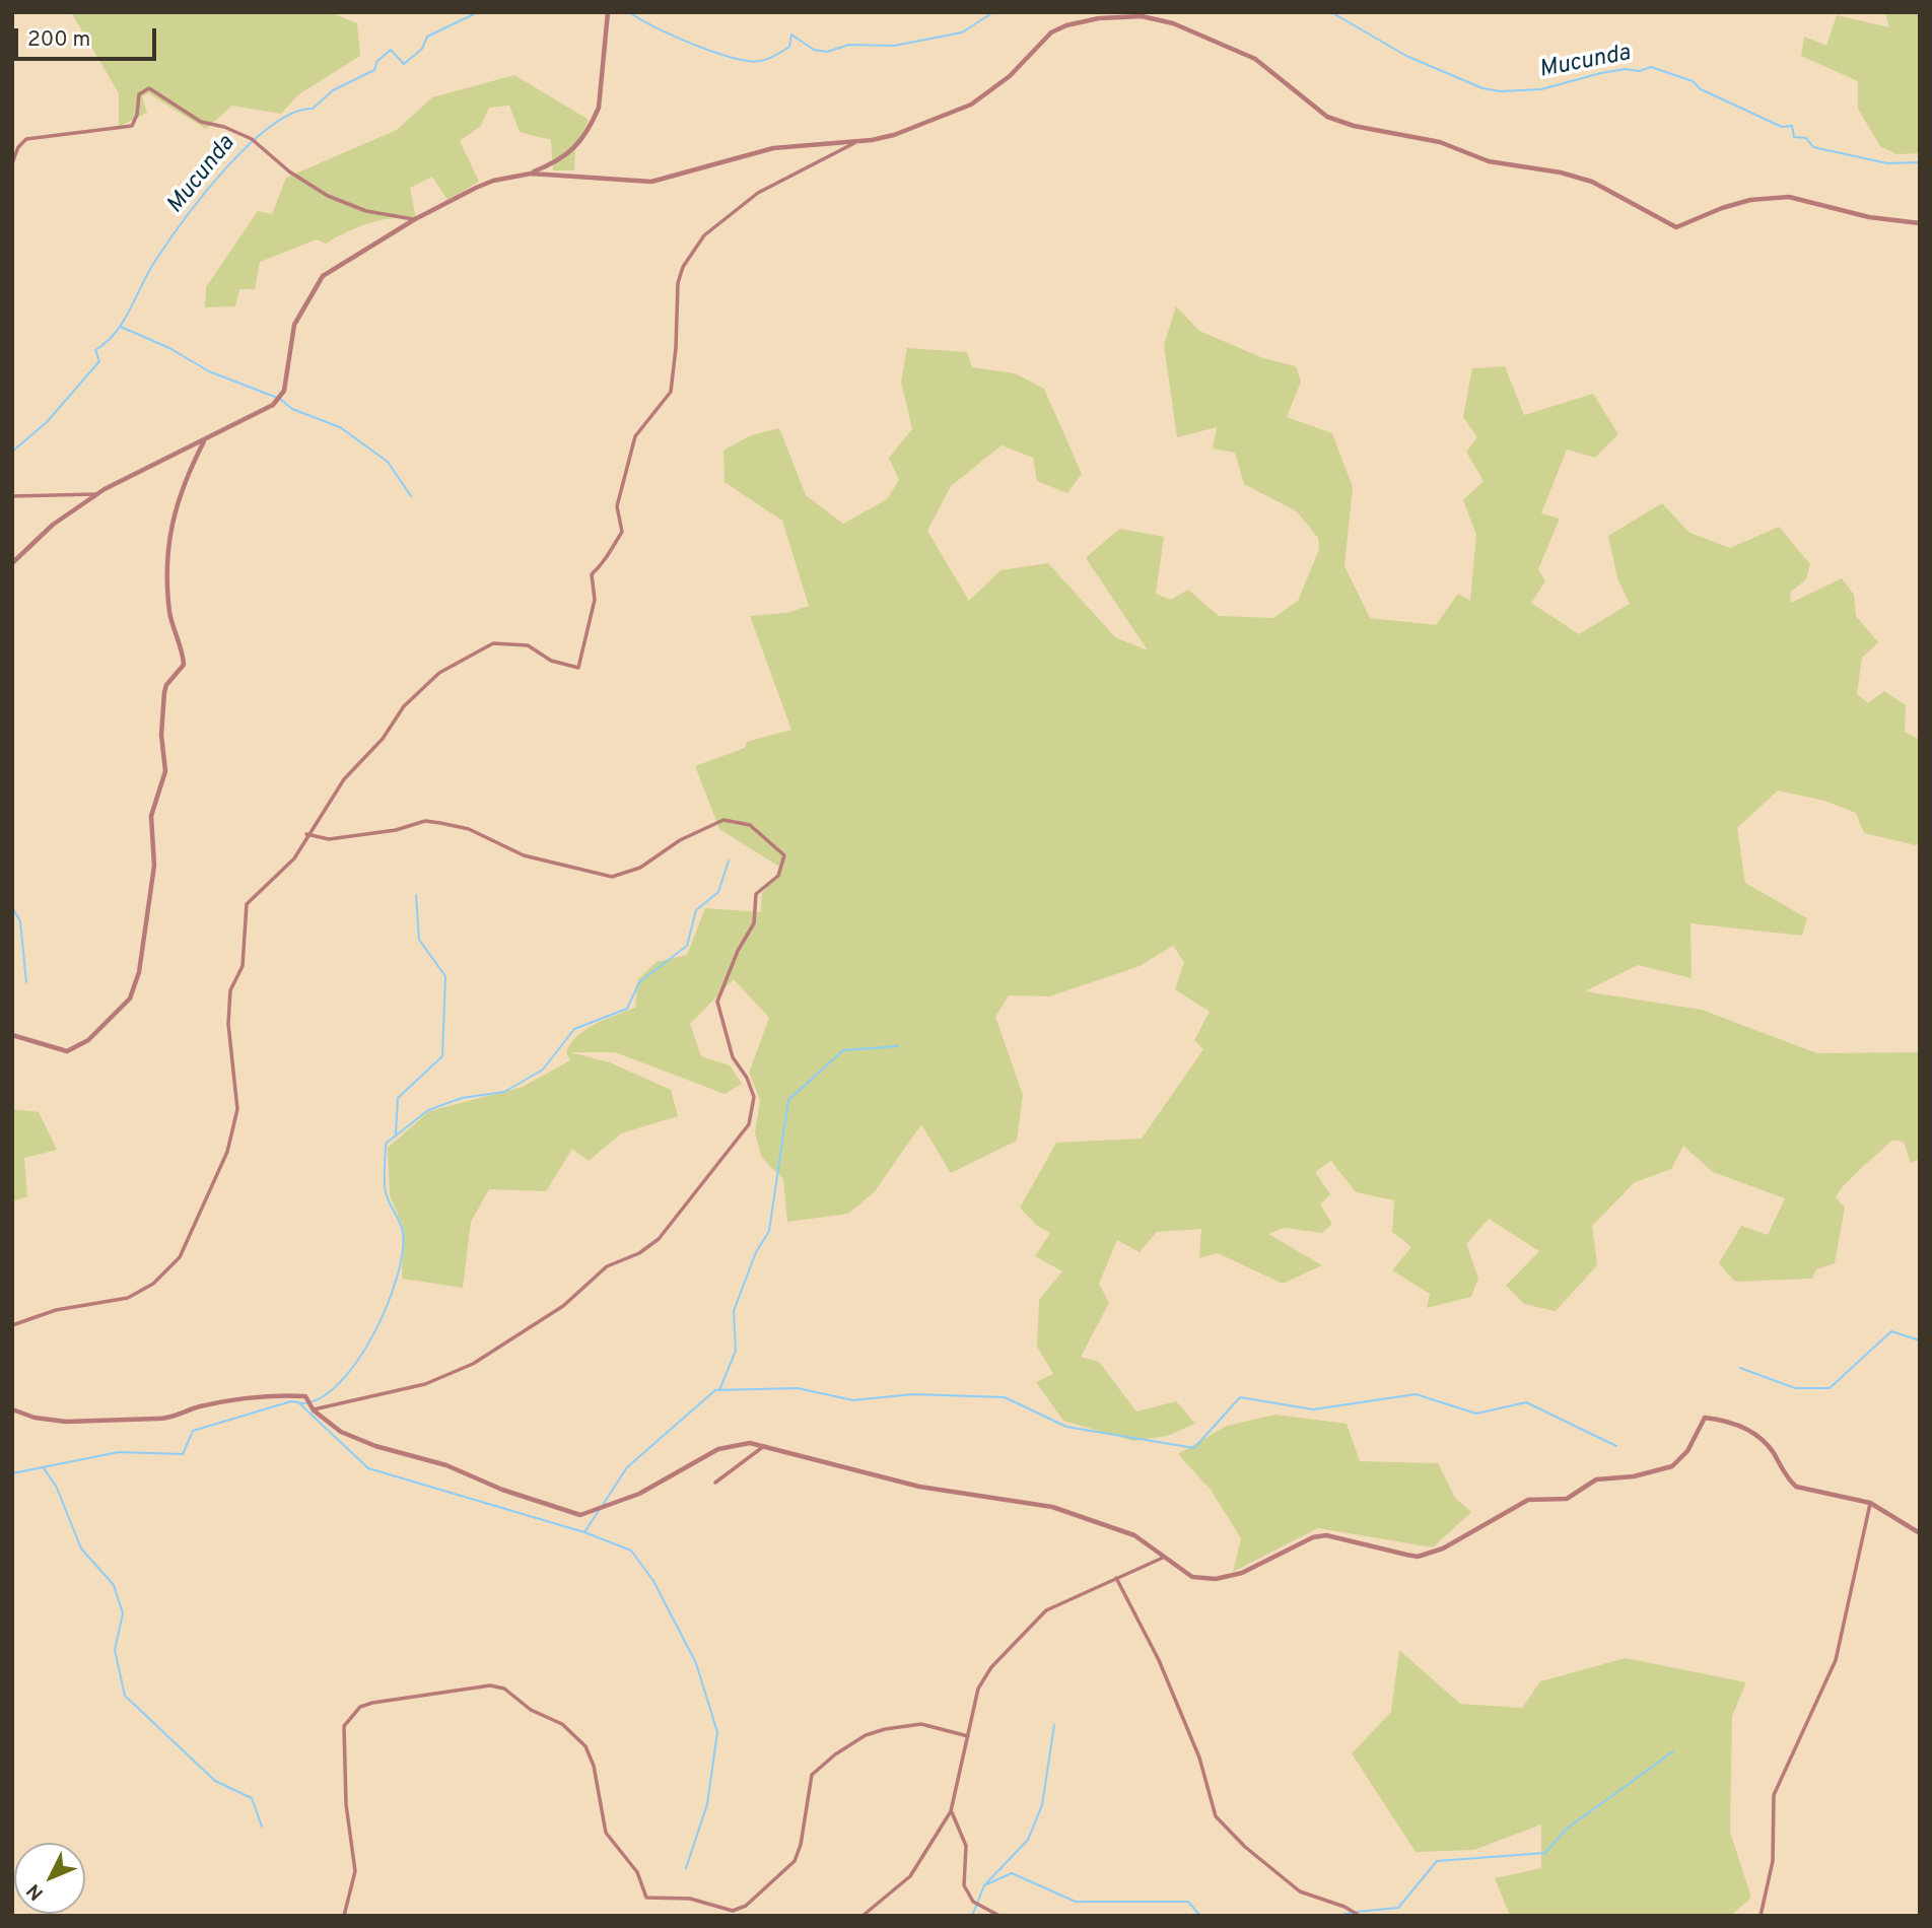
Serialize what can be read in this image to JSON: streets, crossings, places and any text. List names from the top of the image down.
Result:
{
  "water": ["Mucunda"],
  "scale_bar": "200 m",
  "north": "bottom left"
}
